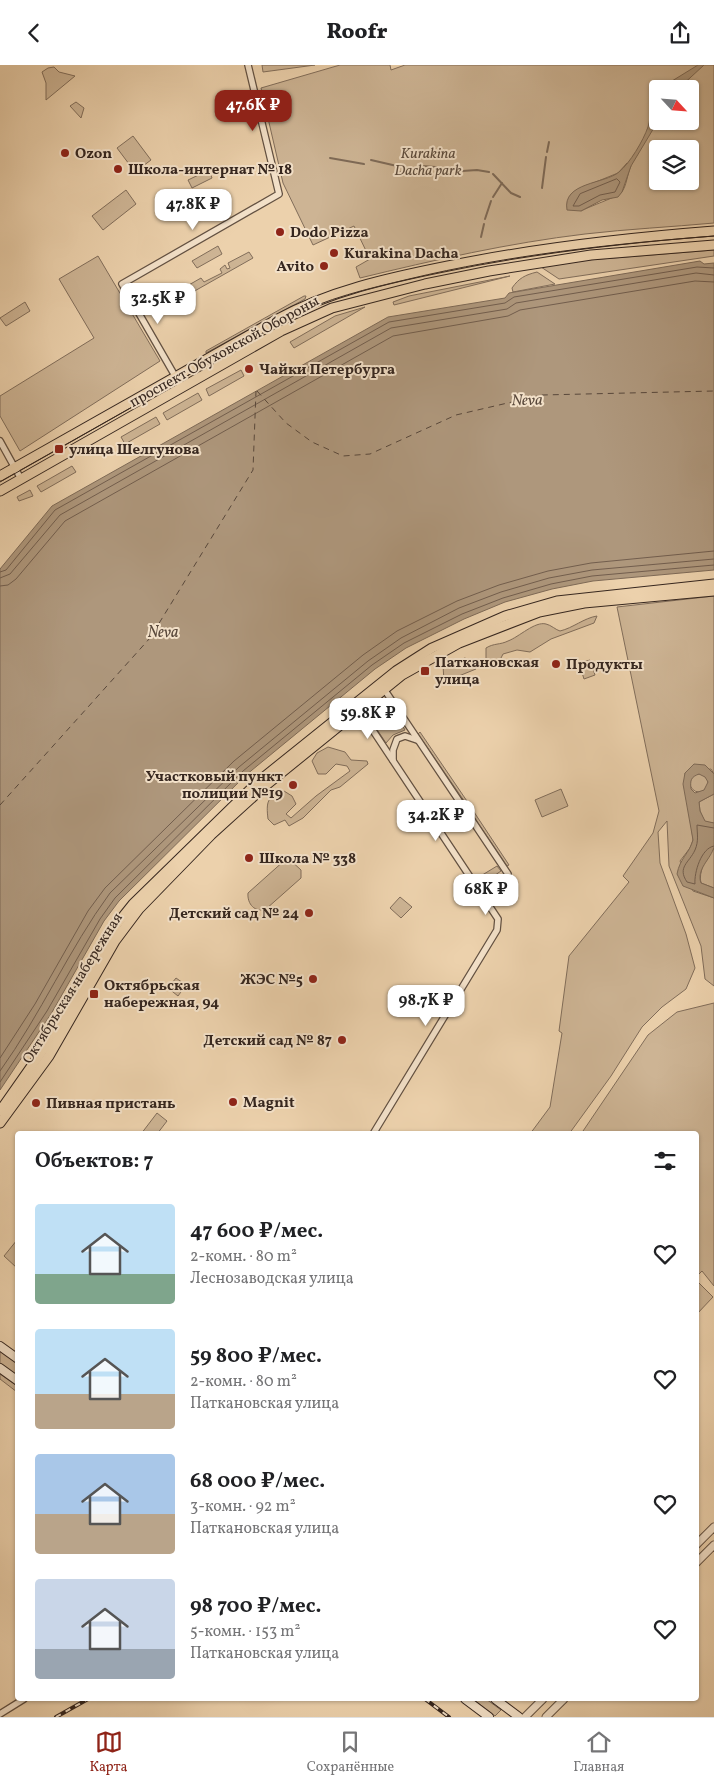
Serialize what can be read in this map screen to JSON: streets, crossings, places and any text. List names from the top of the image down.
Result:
{
  "streets": {
    "main road": ["проспект Обуховской Обороны", "Октябрьская набережная"]
  },
  "water": ["Neva"],
  "parks": ["Kurakina Dacha park"],
  "places": {
    "other": [
      "Ozon",
      "Школа-интернат № 18",
      "Dodo Pizza",
      "Kurakina Dacha",
      "Avito",
      "Чайки Петербурга",
      "Продукты",
      "Участковый пункт полиции №19",
      "Школа № 338",
      "Детский сад № 24",
      "ЖЭС №5",
      "Детский сад № 87",
      "Magnit",
      "Пивная пристань"
    ],
    "transit": ["улица Шелгунова", "Паткановская улица", "Октябрьская набережная, 94"]
  },
  "north": "bottom right",
  "page": {
    "header": "Roofr",
    "price": [
      "47.6K ₽",
      "47.8K ₽",
      "32.5K ₽",
      "59.8K ₽",
      "34.2K ₽",
      "68K ₽",
      "98.7K ₽"
    ],
    "heading": "Объектов: 7",
    "list": [
      {
        "name": "47 600 ₽/мес.",
        "note": "2-комн. · 80 m² · Леснозаводская улица"
      },
      {
        "name": "59 800 ₽/мес.",
        "note": "2-комн. · 80 m² · Паткановская улица"
      },
      {
        "name": "68 000 ₽/мес.",
        "note": "3-комн. · 92 m² · Паткановская улица"
      },
      {
        "name": "98 700 ₽/мес.",
        "note": "5-комн. · 153 m² · Паткановская улица"
      }
    ],
    "tabs": ["Карта", "Сохранённые", "Главная"]
  }
}
